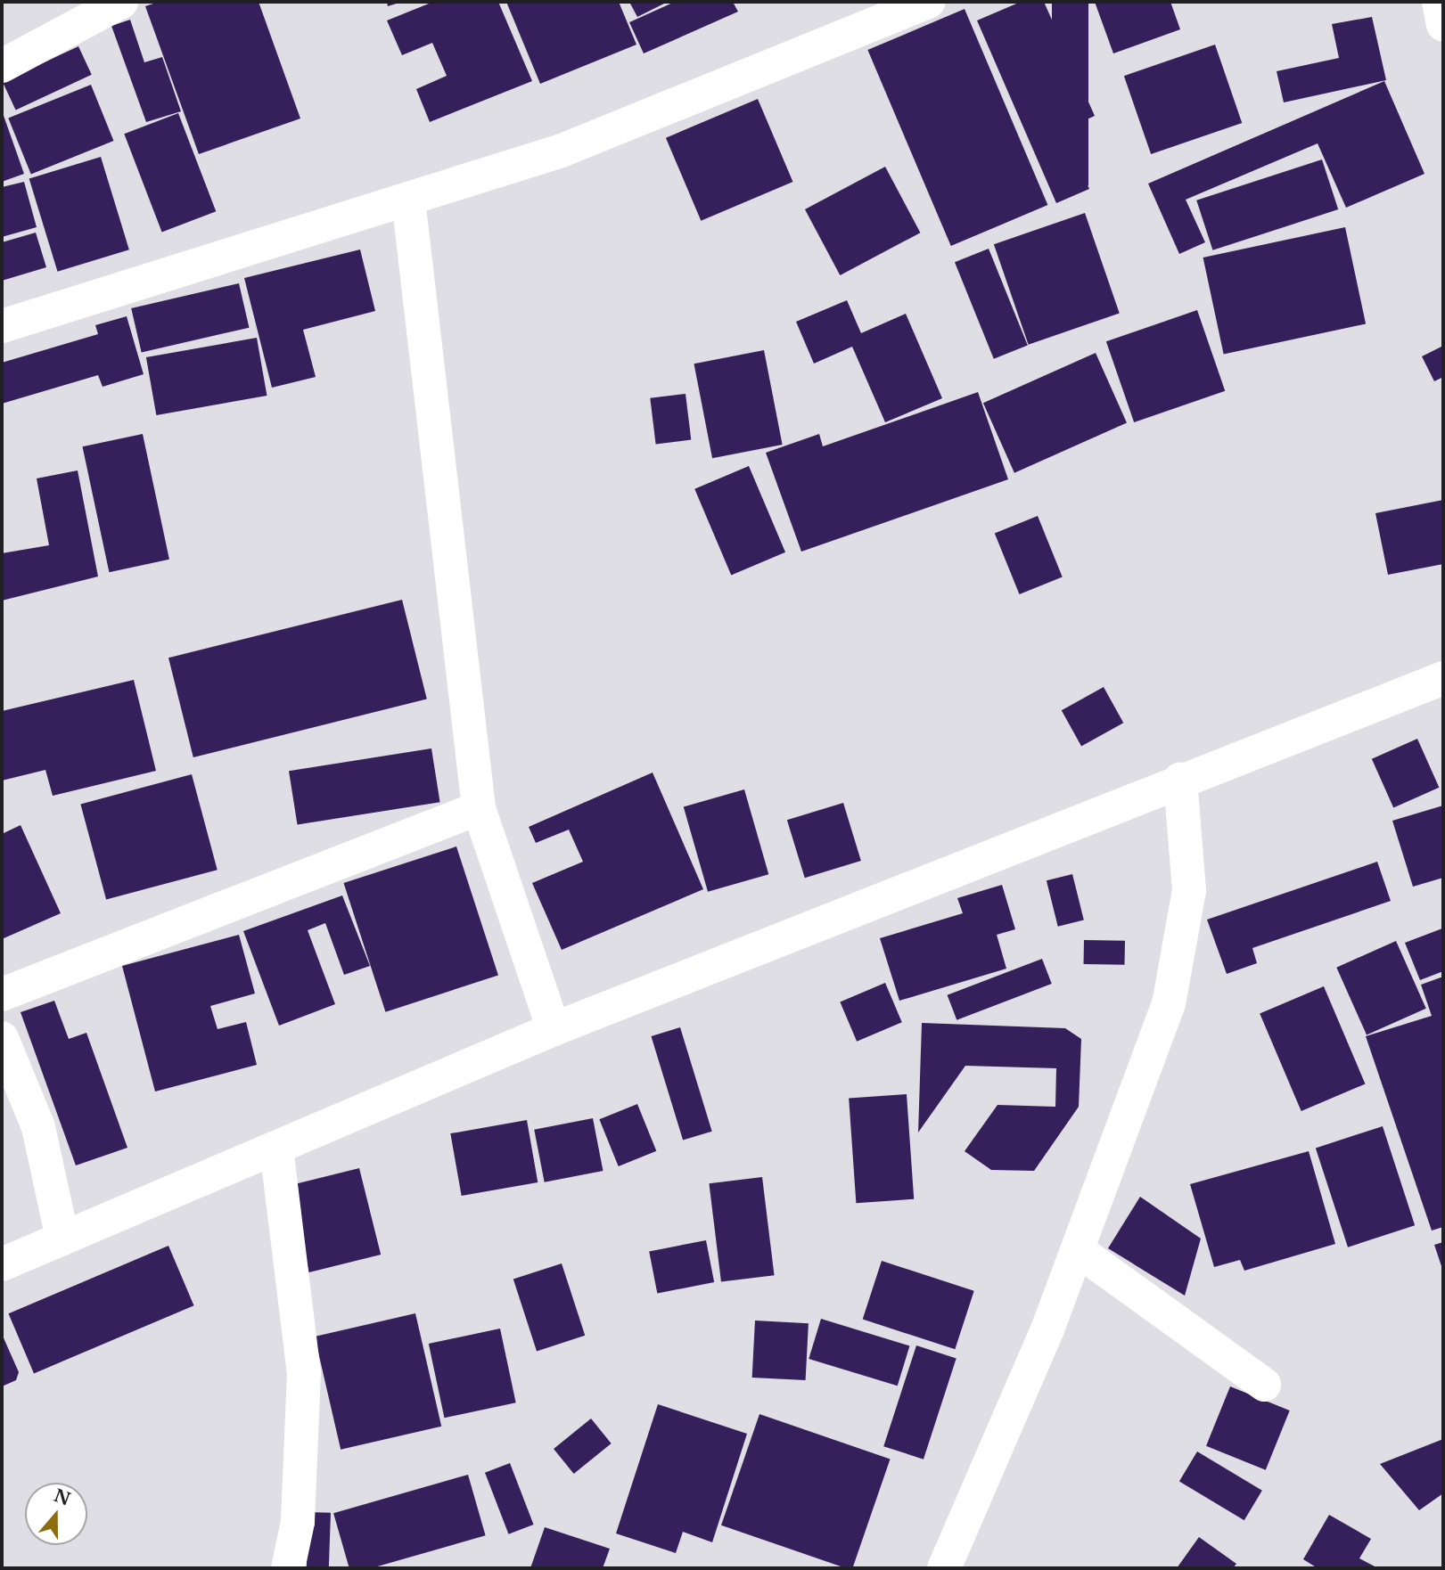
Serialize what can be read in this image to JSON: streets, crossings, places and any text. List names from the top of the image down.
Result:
{
  "north": "top"
}
